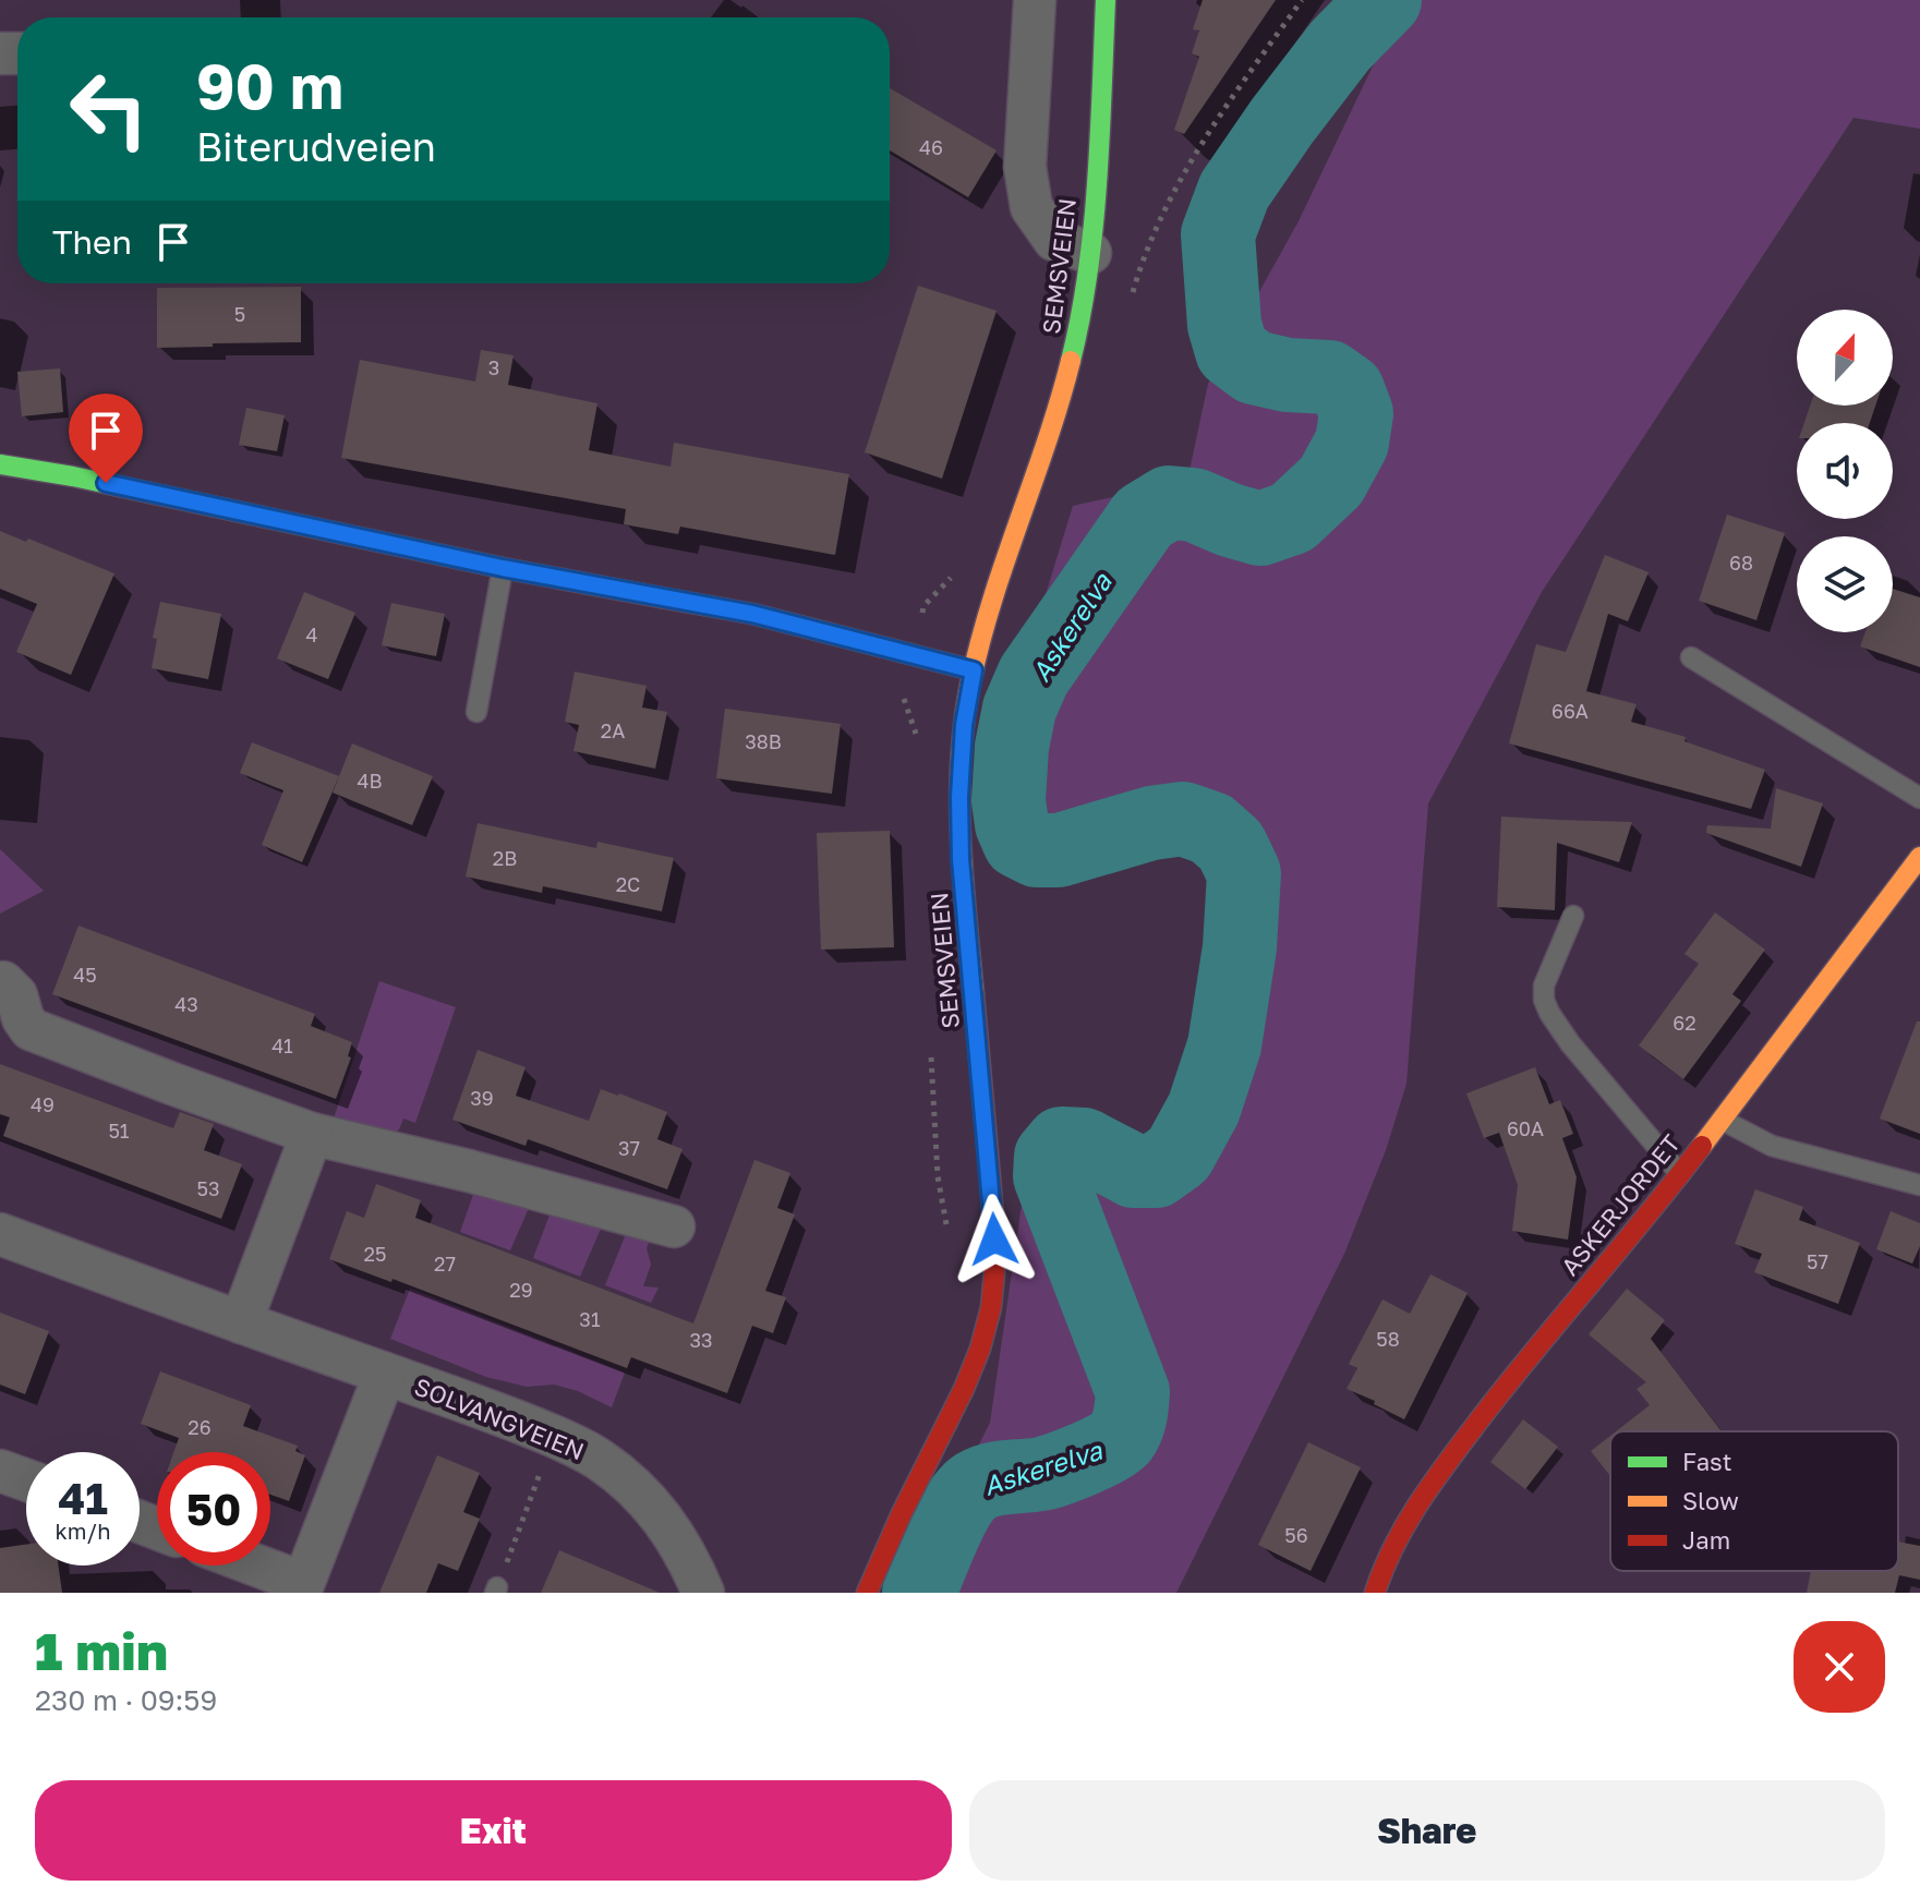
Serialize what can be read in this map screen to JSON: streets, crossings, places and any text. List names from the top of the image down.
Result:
{
  "streets": {
    "street": ["SEMSVEIEN", "ASKERJORDET", "SOLVANGVEIEN"]
  },
  "water": ["Askerelva"],
  "house_numbers": [
    "46",
    "5",
    "3",
    "68",
    "4",
    "66A",
    "2A",
    "38B",
    "4B",
    "2B",
    "2C",
    "45",
    "43",
    "62",
    "41",
    "39",
    "49",
    "60A",
    "51",
    "37",
    "53",
    "25",
    "57",
    "27",
    "29",
    "31",
    "58",
    "33",
    "26",
    "56"
  ],
  "legend": ["Fast", "Slow", "Jam"],
  "north": "top",
  "page": {
    "turn": ["90 m", "Biterudveien"],
    "then": "Then",
    "speed": "41 km/h",
    "limit": "50",
    "heading": ["1 min", "230 m · 09:59"],
    "buttons": ["Exit", "Share"]
  }
}
